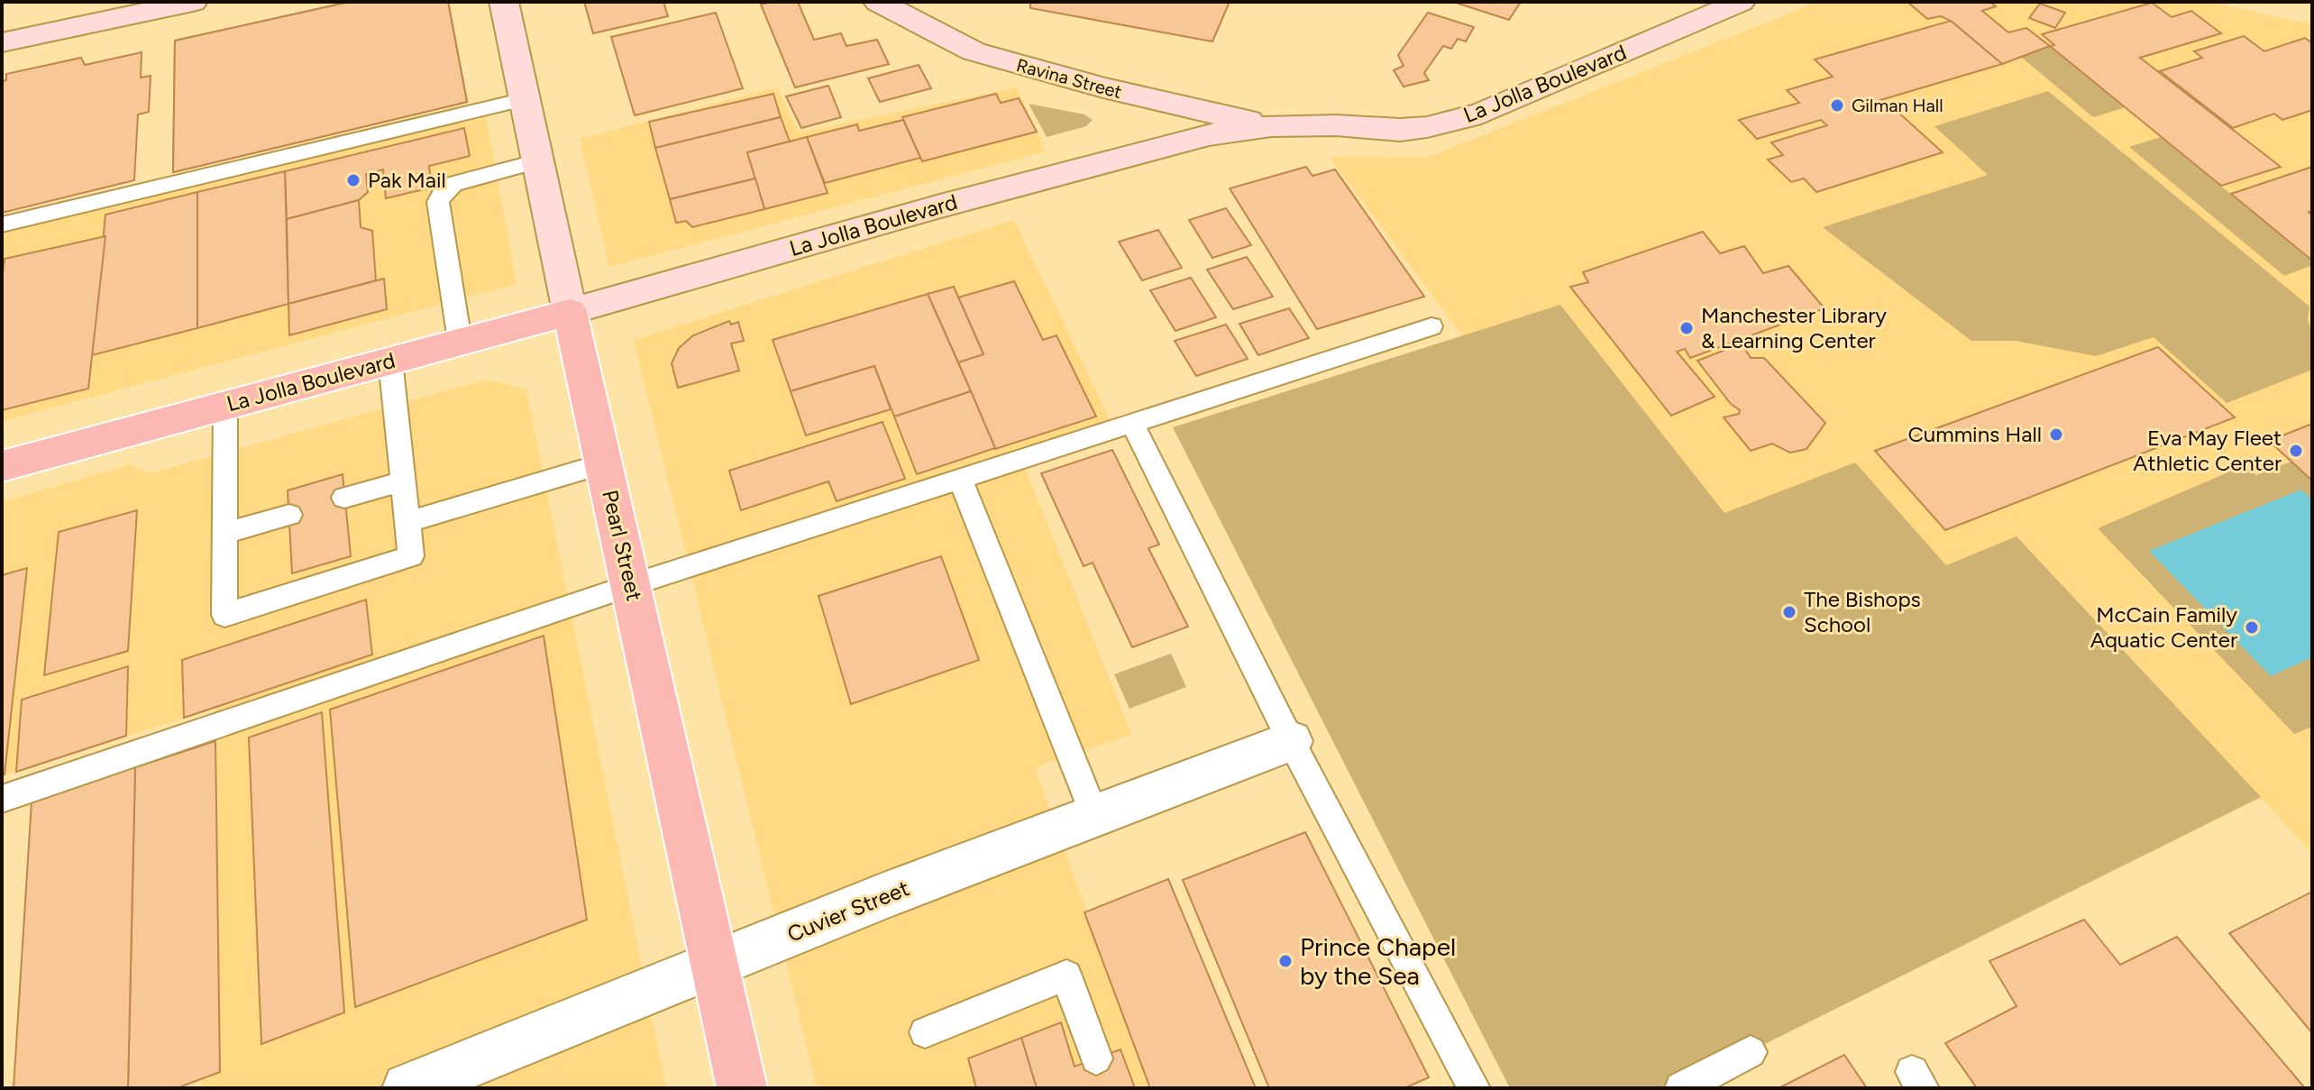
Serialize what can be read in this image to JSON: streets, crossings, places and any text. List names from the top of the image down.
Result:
{
  "streets": {
    "main road": ["Ravina Street", "La Jolla Boulevard", "Pearl Street"],
    "street": ["Cuvier Street"]
  },
  "crossings": [
    ["Ravina Street", "La Jolla Boulevard"],
    ["La Jolla Boulevard", "Pearl Street"],
    ["Pearl Street", "Cuvier Street"]
  ],
  "places": [
    "Gilman Hall",
    "Pak Mail",
    "Manchester Library & Learning Center",
    "Cummins Hall",
    "Eva May Fleet Athletic Center",
    "The Bishops School",
    "McCain Family Aquatic Center",
    "Prince Chapel by the Sea"
  ]
}
